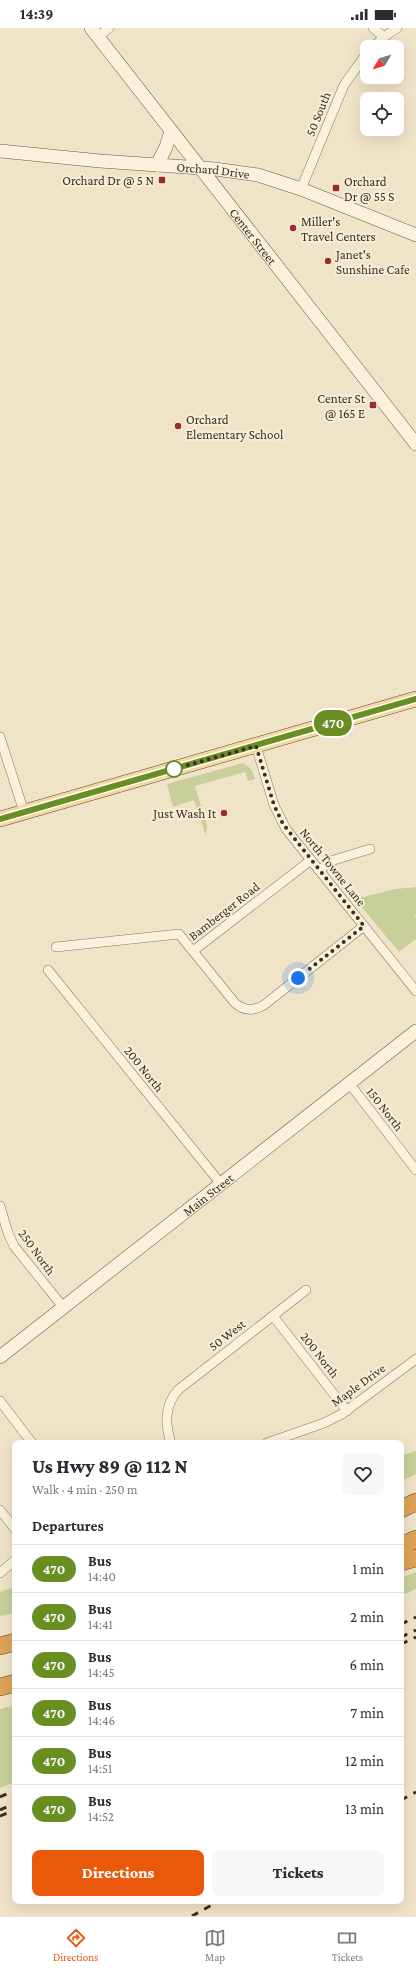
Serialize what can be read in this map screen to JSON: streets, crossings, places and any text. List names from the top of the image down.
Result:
{
  "streets": {
    "main road": ["Orchard Drive", "Center Street", "Main Street"],
    "street": [
      "50 South",
      "North Towne Lane",
      "Bamberger Road",
      "200 North",
      "150 North",
      "250 North",
      "50 West",
      "Maple Drive"
    ]
  },
  "crossings": [
    ["50 South", "Orchard Drive"],
    ["Orchard Drive", "Center Street"],
    ["North Towne Lane", "Bamberger Road"],
    ["200 North", "Main Street"],
    ["200 North", "50 West"],
    ["200 North", "Maple Drive"],
    ["150 North", "Main Street"],
    ["Main Street", "250 North"]
  ],
  "places": {
    "transit": ["Orchard Dr @ 5 N", "Orchard Dr @ 55 S", "Center St @ 165 E"],
    "other": [
      "Miller's Travel Centers",
      "Janet's Sunshine Cafe",
      "Orchard Elementary School",
      "Just Wash It"
    ]
  },
  "lines": ["bus line 470"],
  "north": "bottom left",
  "page": {
    "status": "14:39",
    "on_map": "470",
    "heading": [
      ["Us Hwy 89 @ 112 N", "Walk · 4 min · 250 m"],
      "Departures"
    ],
    "list": [
      {
        "mark": "470",
        "name": "Bus",
        "note": "14:40",
        "value": "1 min"
      },
      {
        "mark": "470",
        "name": "Bus",
        "note": "14:41",
        "value": "2 min"
      },
      {
        "mark": "470",
        "name": "Bus",
        "note": "14:45",
        "value": "6 min"
      },
      {
        "mark": "470",
        "name": "Bus",
        "note": "14:46",
        "value": "7 min"
      },
      {
        "mark": "470",
        "name": "Bus",
        "note": "14:51",
        "value": "12 min"
      },
      {
        "mark": "470",
        "name": "Bus",
        "note": "14:52",
        "value": "13 min"
      }
    ],
    "buttons": ["Directions", "Tickets"],
    "tabs": ["Directions", "Map", "Tickets"]
  }
}
